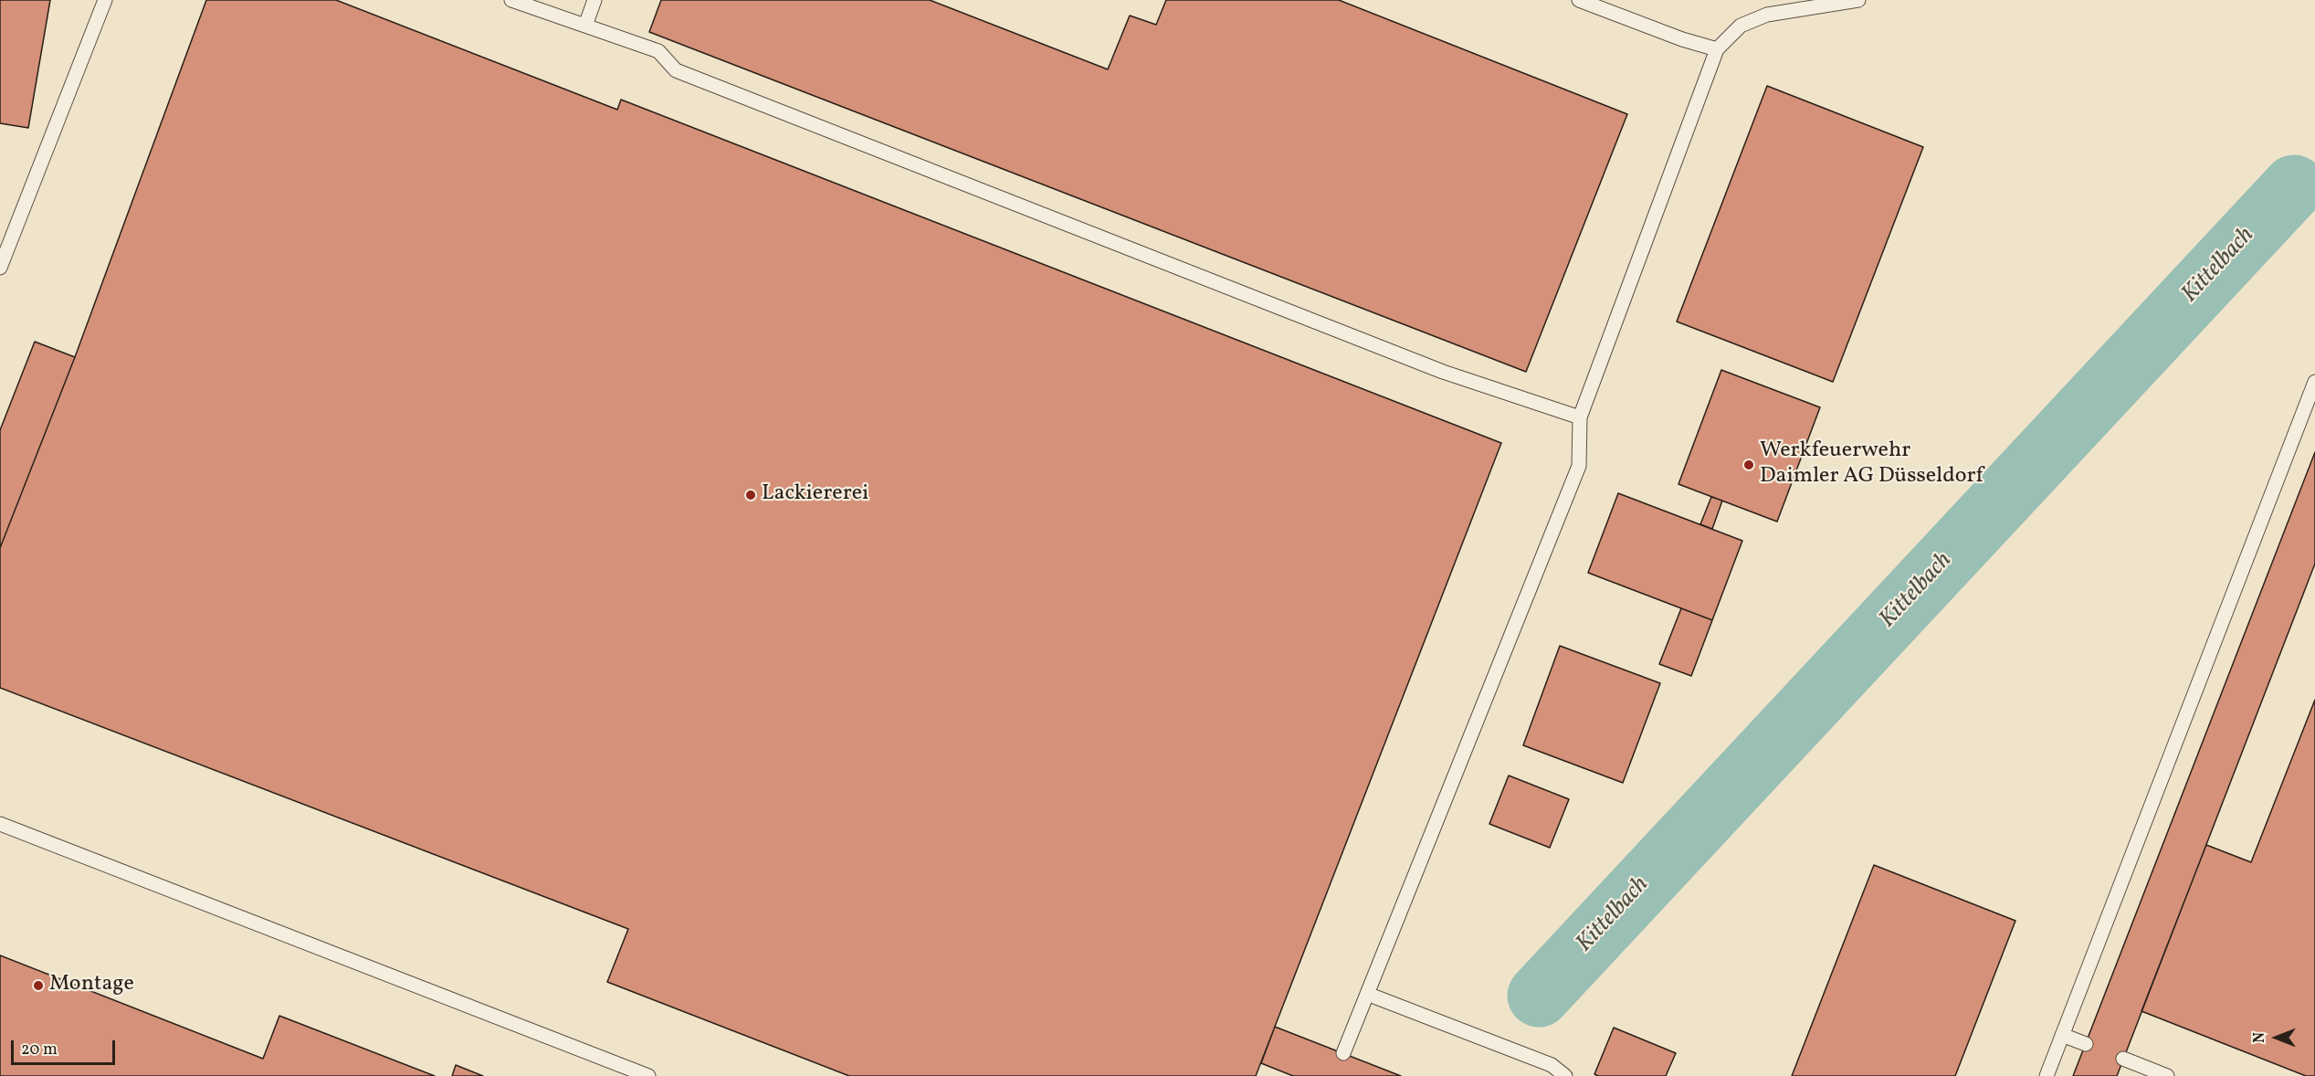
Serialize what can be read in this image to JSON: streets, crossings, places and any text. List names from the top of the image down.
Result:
{
  "water": ["Kittelbach"],
  "places": ["Werkfeuerwehr Daimler AG Düsseldorf", "Lackiererei", "Montage"],
  "scale_bar": "20 m",
  "north": "left"
}
